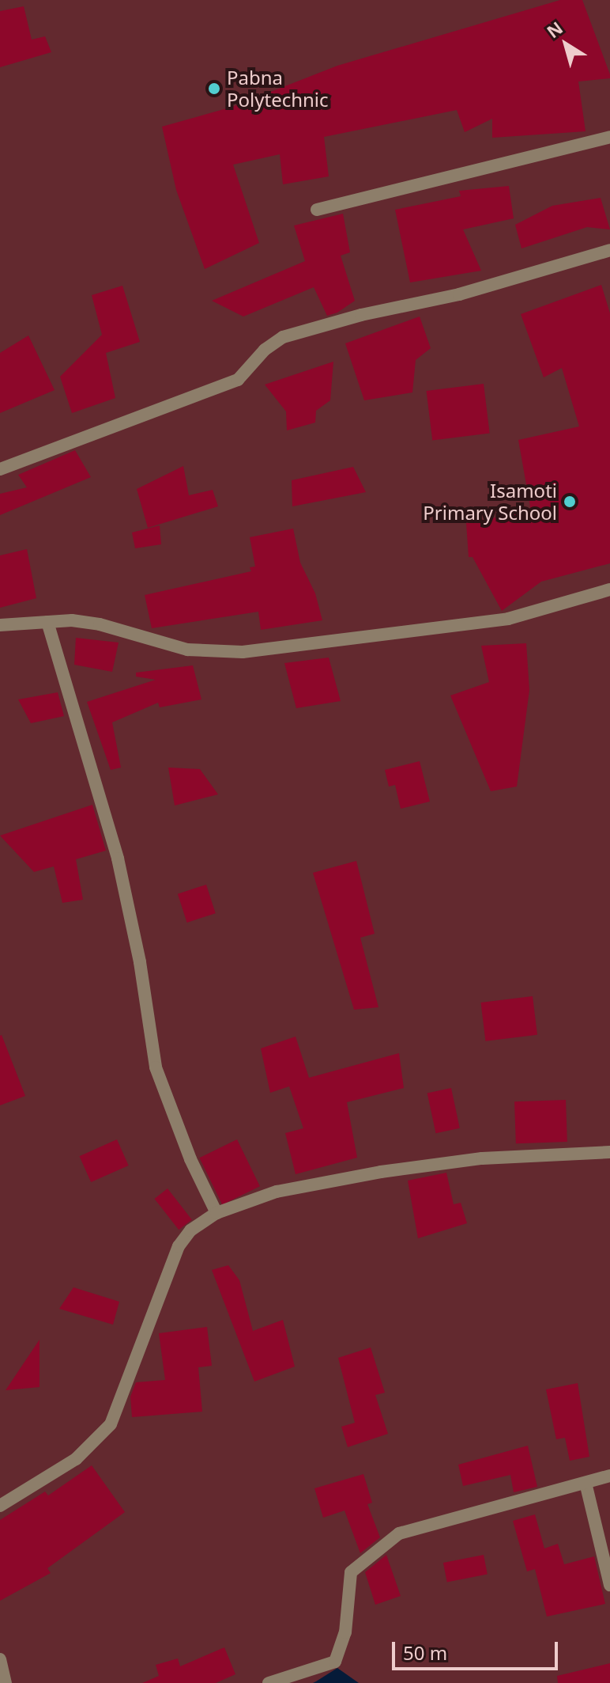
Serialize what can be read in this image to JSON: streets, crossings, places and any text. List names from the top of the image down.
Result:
{
  "places": ["Pabna Polytechnic", "Isamoti Primary School"],
  "scale_bar": "50 m",
  "north": "top left"
}
